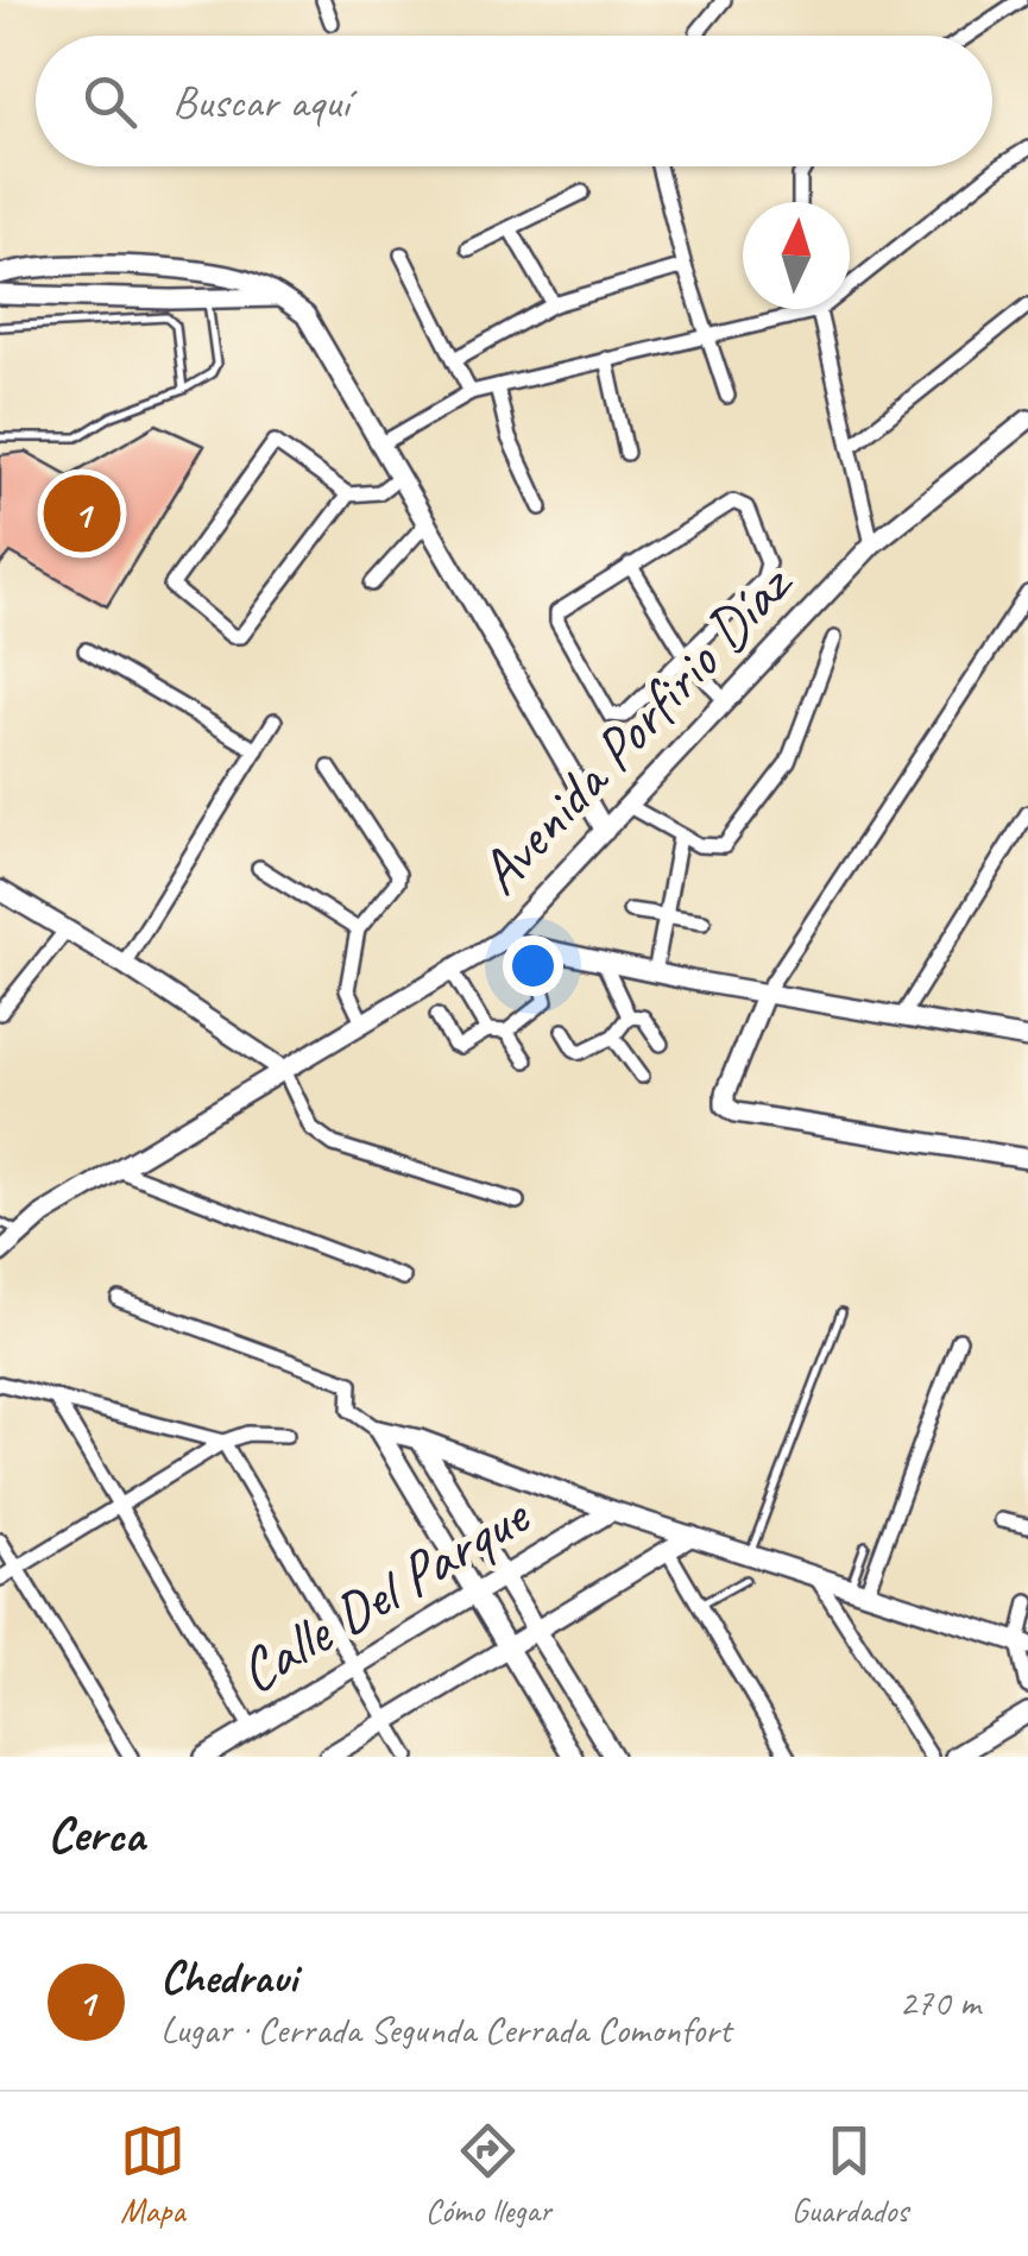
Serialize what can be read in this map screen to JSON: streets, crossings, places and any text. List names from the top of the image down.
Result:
{
  "streets": {
    "street": ["Avenida Porfirio Díaz", "Calle Del Parque"]
  },
  "north": "top",
  "page": {
    "search": "Buscar aquí",
    "pins": "1",
    "heading": "Cerca",
    "list": [
      {
        "mark": "1",
        "name": "Chedraui",
        "note": "Lugar · Cerrada Segunda Cerrada Comonfort",
        "value": "270 m"
      }
    ],
    "nav": ["Mapa", "Cómo llegar", "Guardados"]
  }
}
